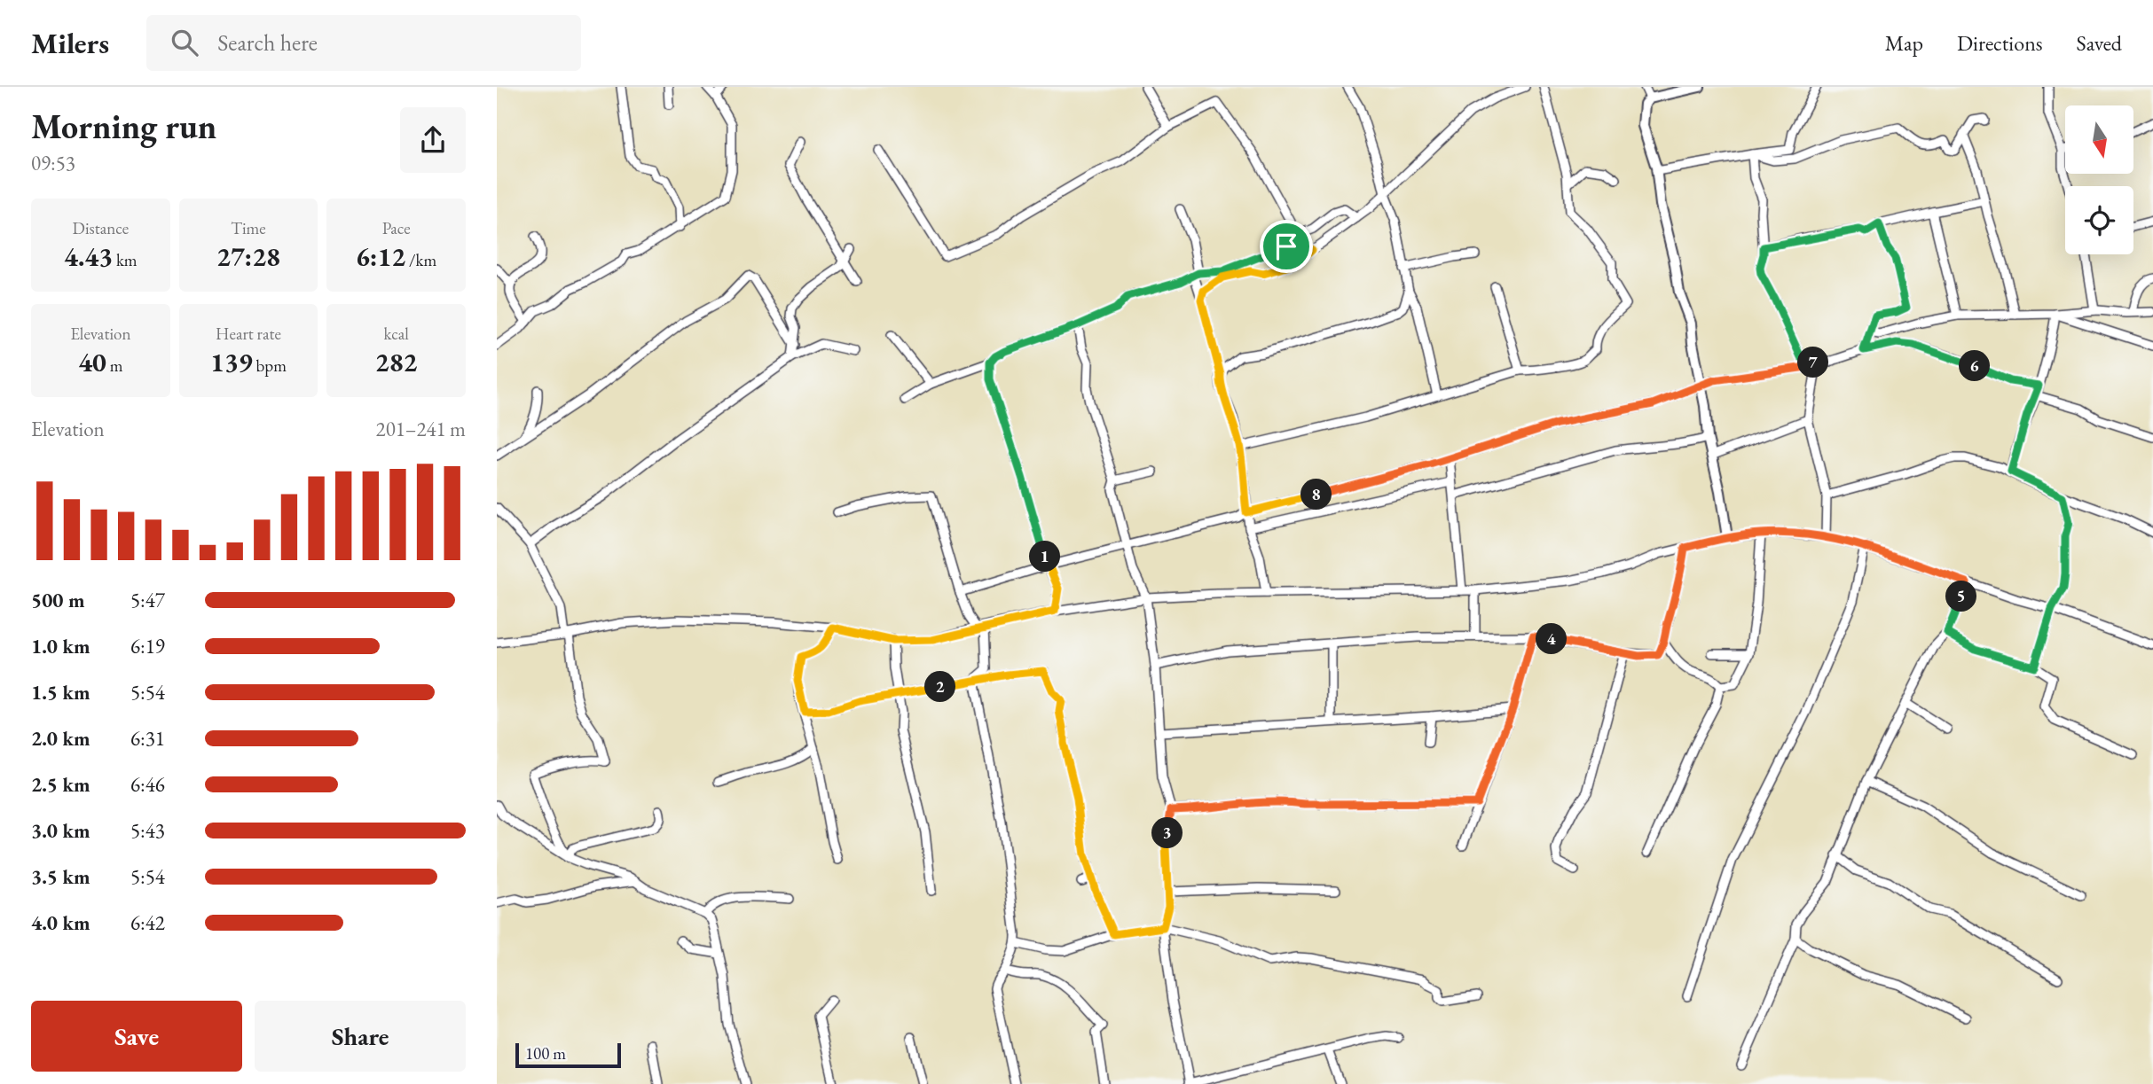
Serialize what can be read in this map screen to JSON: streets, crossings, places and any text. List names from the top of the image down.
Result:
{
  "scale_bar": "100 m",
  "north": "bottom",
  "page": {
    "header": "Milers",
    "search": "Search here",
    "nav": ["Map", "Directions", "Saved"],
    "heading": ["Morning run", "09:53"],
    "stats": [
      ["Distance", "4.43 km"],
      ["Time", "27:28"],
      ["Pace", "6:12 /km"],
      ["Elevation", "40 m"],
      ["Heart rate", "139 bpm"],
      ["kcal", "282"]
    ],
    "pins": [
      "7",
      "6",
      "8",
      "1",
      "5",
      "4",
      "2",
      "3"
    ],
    "chart": ["Elevation", "201–241 m"],
    "list": [
      {
        "name": "500 m",
        "note": "5:47"
      },
      {
        "name": "1.0 km",
        "note": "6:19"
      },
      {
        "name": "1.5 km",
        "note": "5:54"
      },
      {
        "name": "2.0 km",
        "note": "6:31"
      },
      {
        "name": "2.5 km",
        "note": "6:46"
      },
      {
        "name": "3.0 km",
        "note": "5:43"
      },
      {
        "name": "3.5 km",
        "note": "5:54"
      },
      {
        "name": "4.0 km",
        "note": "6:42"
      }
    ],
    "buttons": ["Save", "Share"],
    "scale": "100 m"
  }
}
